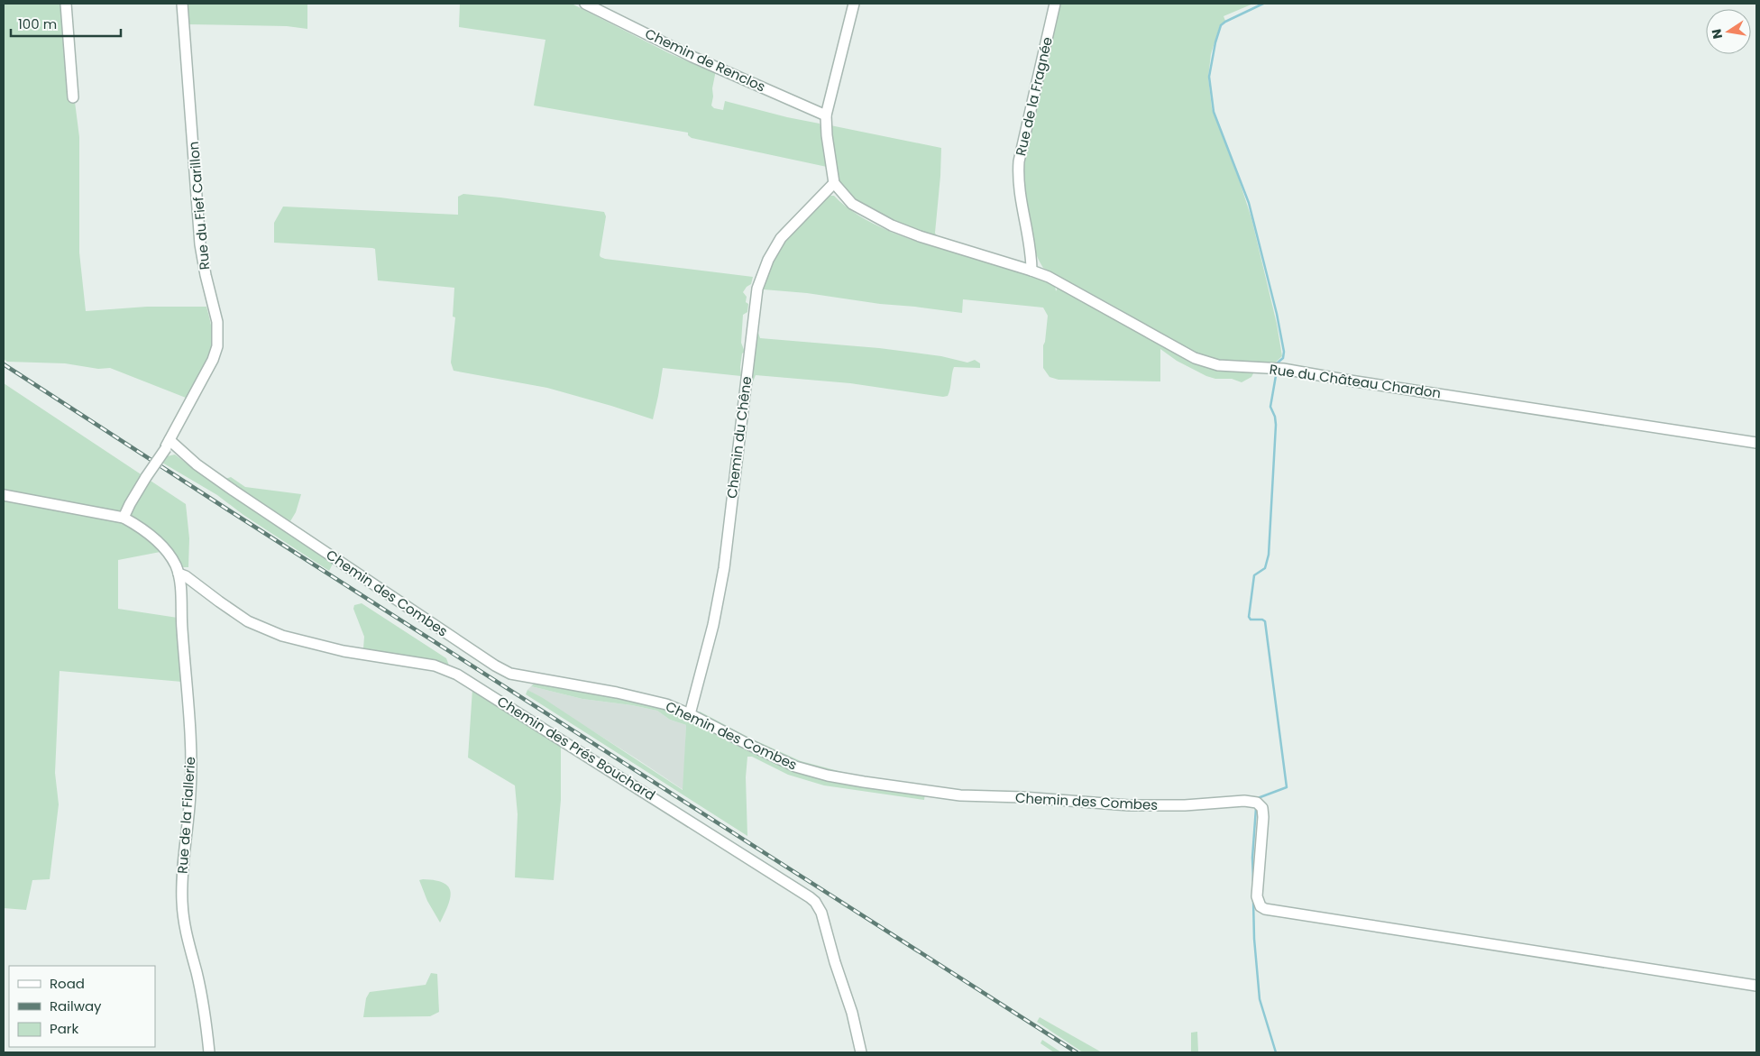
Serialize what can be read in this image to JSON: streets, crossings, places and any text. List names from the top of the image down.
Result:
{
  "streets": {
    "street": [
      "Chemin de Renclos",
      "Rue de la Fragnée",
      "Rue du Fief Carillon",
      "Rue du Château Chardon",
      "Chemin du Chêne",
      "Chemin des Combes",
      "Chemin des Prés Bouchard",
      "Rue de la Fiallerie"
    ]
  },
  "crossings": [
    ["Rue de la Fragnée", "Rue du Château Chardon"],
    ["Rue du Fief Carillon", "Chemin des Combes"],
    ["Rue du Fief Carillon", "Rue de la Fiallerie"],
    ["Rue du Château Chardon", "Chemin du Chêne"],
    ["Chemin du Chêne", "Chemin des Combes"],
    ["Chemin des Prés Bouchard", "Rue de la Fiallerie"]
  ],
  "legend": ["Road", "Railway", "Park"],
  "scale_bar": "100 m",
  "north": "left"
}
